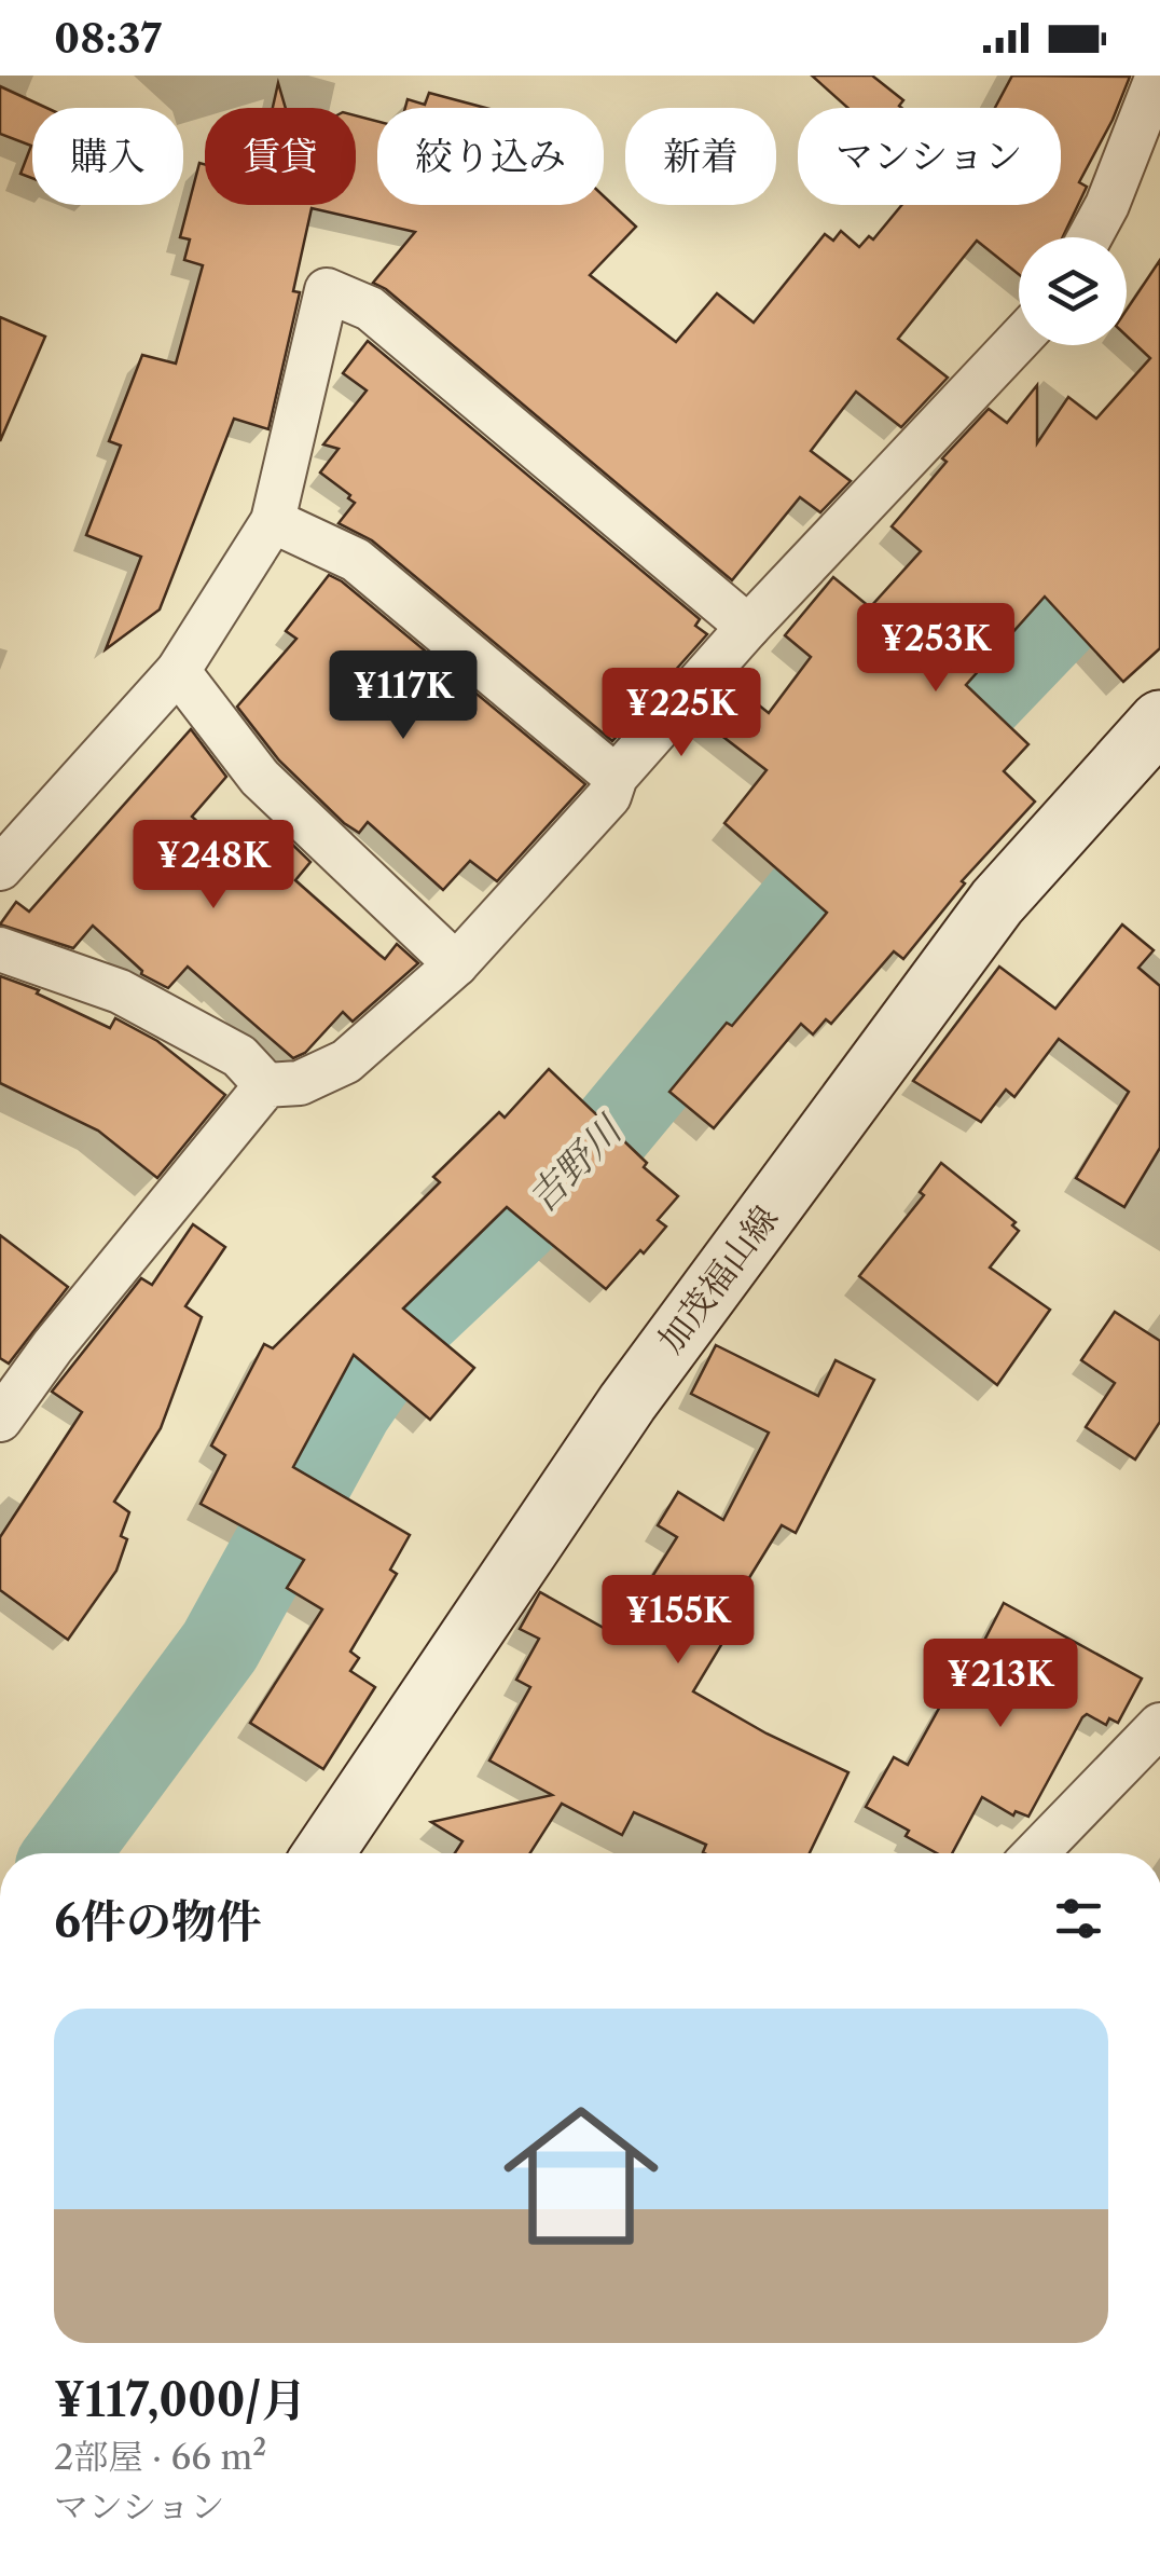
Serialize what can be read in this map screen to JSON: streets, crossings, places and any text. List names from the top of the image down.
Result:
{
  "streets": {
    "main road": ["加茂福山線"]
  },
  "water": ["吉野川"],
  "page": {
    "status": "08:37",
    "chip": [
      "購入",
      "賃貸",
      "絞り込み",
      "新着",
      "マンション"
    ],
    "price": [
      "¥253K",
      "¥117K",
      "¥225K",
      "¥248K",
      "¥155K",
      "¥213K"
    ],
    "heading": "6件の物件",
    "list": [
      {
        "name": "¥117,000/月",
        "note": "2部屋 · 66 m² · マンション"
      }
    ]
  }
}
